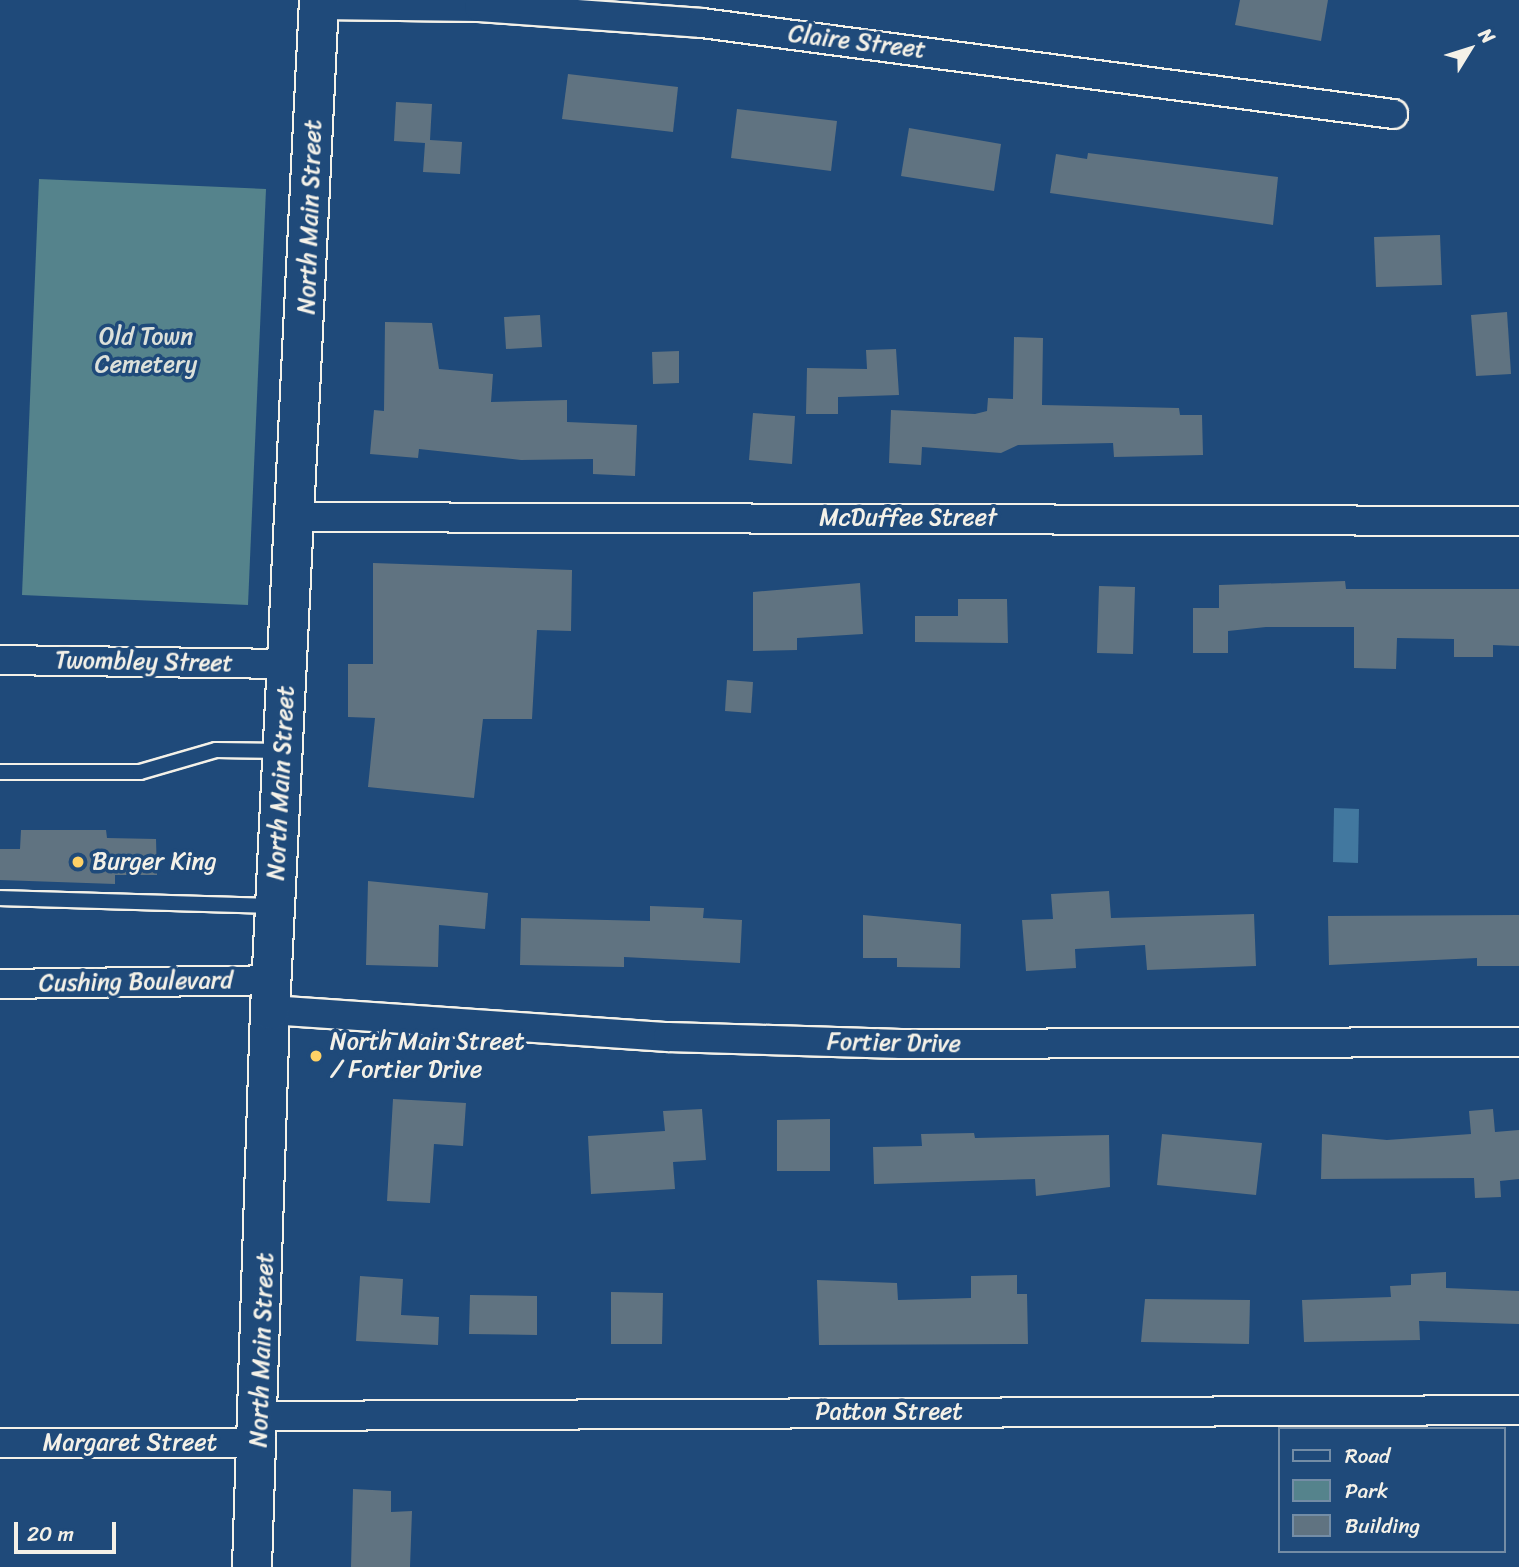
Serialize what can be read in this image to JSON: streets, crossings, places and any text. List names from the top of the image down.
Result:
{
  "streets": {
    "main road": ["North Main Street"],
    "street": [
      "Claire Street",
      "McDuffee Street",
      "Twombley Street",
      "Cushing Boulevard",
      "Fortier Drive",
      "Patton Street",
      "Margaret Street"
    ]
  },
  "crossings": [
    ["Claire Street", "North Main Street"],
    ["North Main Street", "McDuffee Street"],
    ["North Main Street", "Twombley Street"],
    ["North Main Street", "Cushing Boulevard"],
    ["North Main Street", "Fortier Drive"],
    ["North Main Street", "Patton Street"],
    ["North Main Street", "Margaret Street"],
    ["Cushing Boulevard", "Fortier Drive"],
    ["Patton Street", "Margaret Street"]
  ],
  "parks": ["Old Town Cemetery"],
  "places": ["Burger King", "North Main Street / Fortier Drive"],
  "legend": ["Road", "Park", "Building"],
  "scale_bar": "20 m",
  "north": "top right"
}
